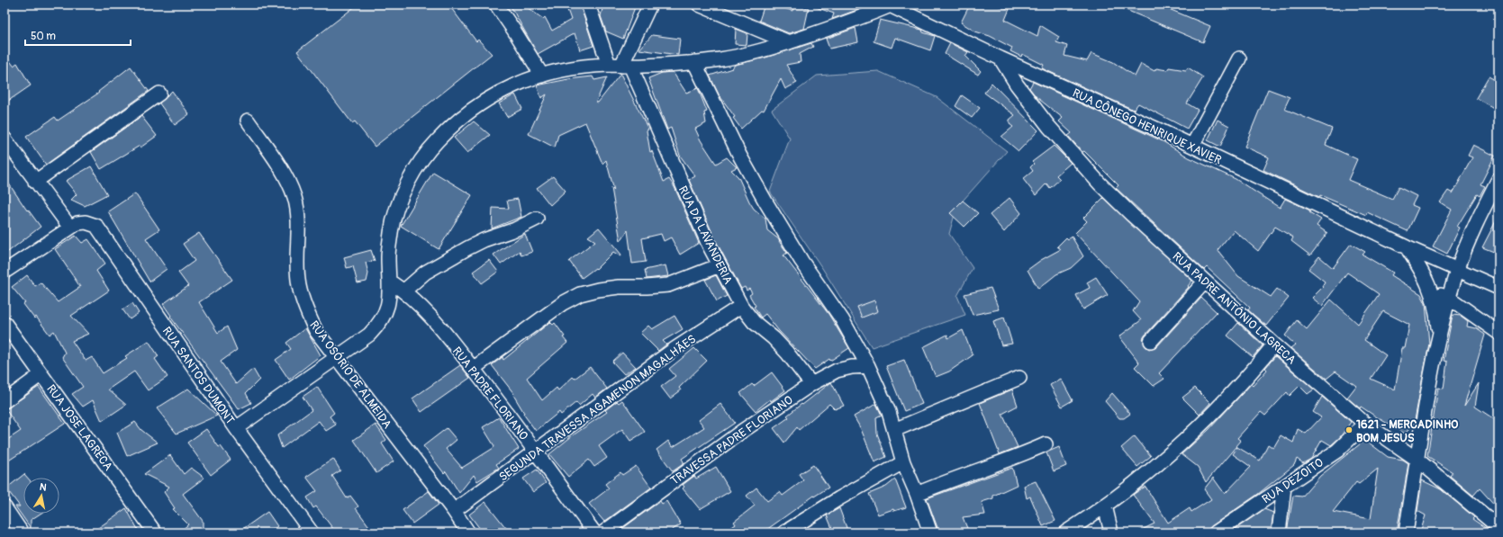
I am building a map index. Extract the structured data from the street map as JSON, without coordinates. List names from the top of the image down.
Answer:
{
  "streets": {
    "street": [
      "RUA CÔNEGO HENRIQUE XAVIER",
      "RUA DA LAVANDERIA",
      "RUA PADRE ANTÔNIO LAGRECA",
      "RUA OSÓRIO DE ALMEIDA",
      "RUA SANTOS DUMONT",
      "RUA PADRE FLORIANO",
      "SEGUNDA TRAVESSA AGAMENON MAGALHÃES",
      "RUA JOSE LAGRECA",
      "TRAVESSA PADRE FLORIANO",
      "RUA DEZOITO"
    ]
  },
  "crossings": [
    ["RUA CÔNEGO HENRIQUE XAVIER", "RUA PADRE ANTÔNIO LAGRECA"],
    ["RUA DA LAVANDERIA", "SEGUNDA TRAVESSA AGAMENON MAGALHÃES"],
    ["RUA DA LAVANDERIA", "TRAVESSA PADRE FLORIANO"],
    ["RUA PADRE ANTÔNIO LAGRECA", "RUA DEZOITO"],
    ["RUA OSÓRIO DE ALMEIDA", "SEGUNDA TRAVESSA AGAMENON MAGALHÃES"],
    ["RUA PADRE FLORIANO", "SEGUNDA TRAVESSA AGAMENON MAGALHÃES"]
  ],
  "places": ["1621 - MERCADINHO BOM JESUS"],
  "scale_bar": "50 m",
  "north": "top"
}
